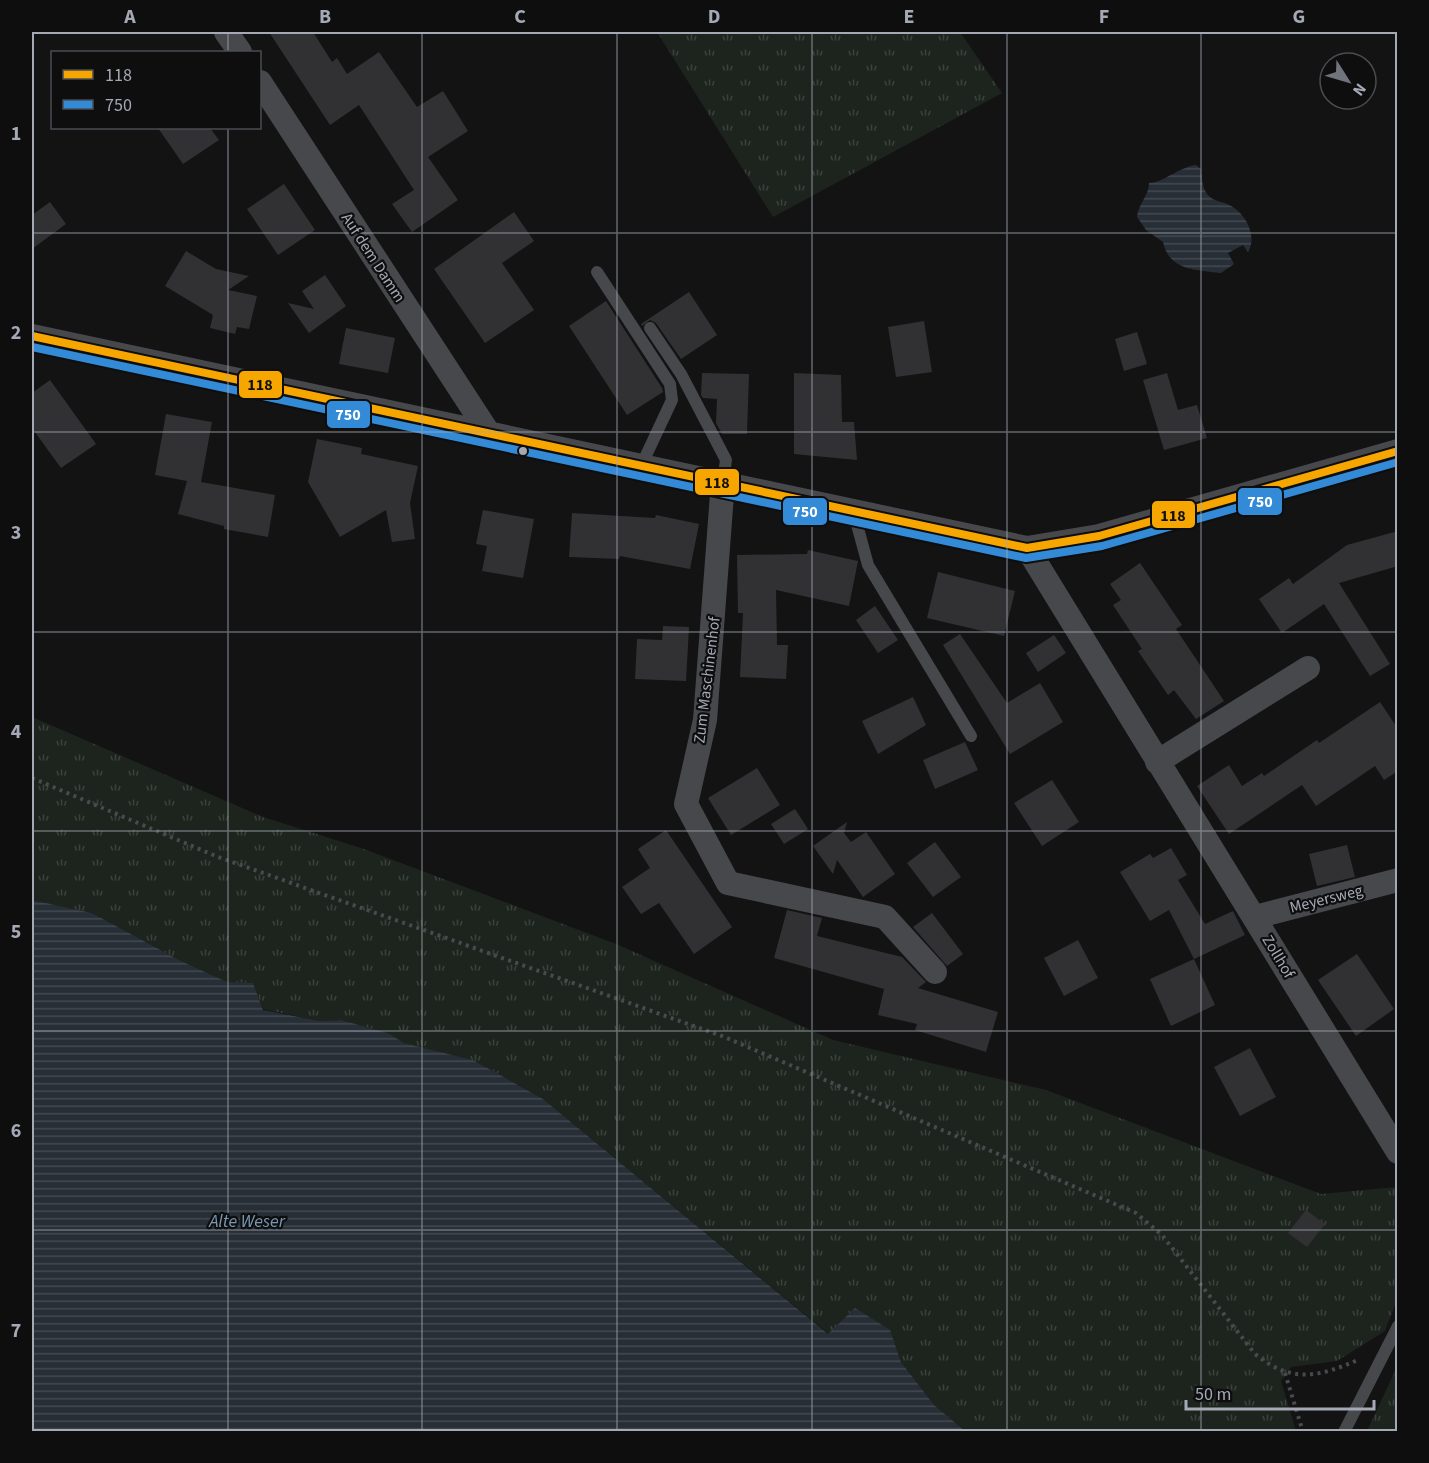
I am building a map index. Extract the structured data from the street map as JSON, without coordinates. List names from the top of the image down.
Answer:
{
  "streets": {
    "street": [
      "Auf dem Damm",
      "Zum Maschinenhof",
      "Meyersweg",
      "Zollhof"
    ]
  },
  "crossings": [
    ["Meyersweg", "Zollhof"]
  ],
  "water": ["Alte Weser"],
  "lines": ["transit line 118", "transit line 750"],
  "legend": ["118", "750"],
  "scale_bar": "50 m",
  "north": "bottom right",
  "grid": {
    "columns": [
      "A",
      "B",
      "C",
      "D",
      "E",
      "F",
      "G"
    ],
    "rows": [
      "1",
      "2",
      "3",
      "4",
      "5",
      "6",
      "7"
    ]
  }
}
